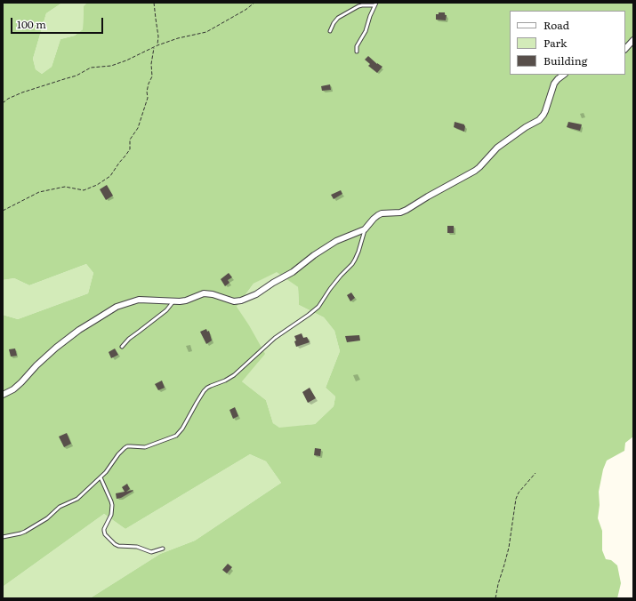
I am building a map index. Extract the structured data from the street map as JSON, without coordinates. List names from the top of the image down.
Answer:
{
  "legend": ["Road", "Park", "Building"],
  "scale_bar": "100 m"
}
